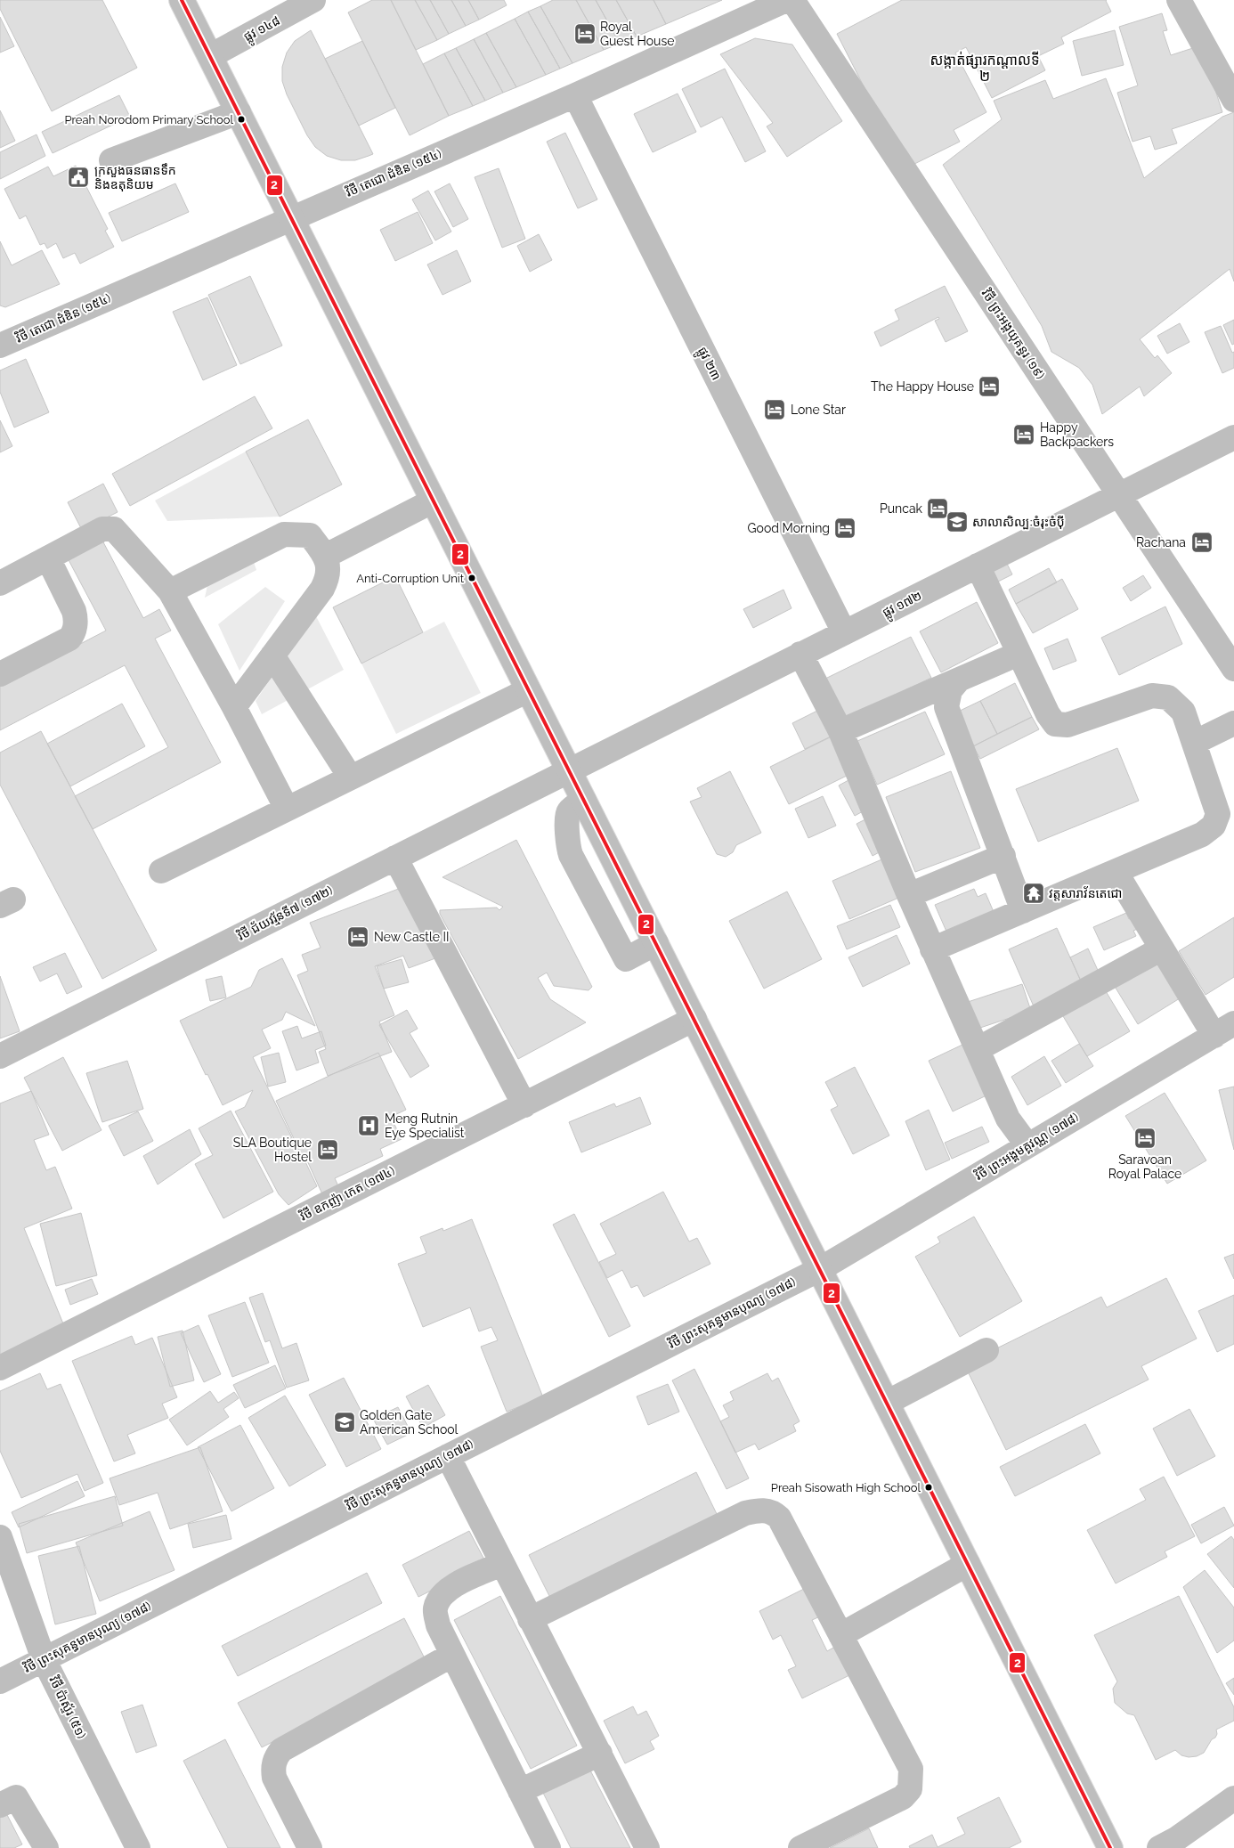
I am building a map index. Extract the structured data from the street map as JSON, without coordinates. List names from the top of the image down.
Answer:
{
  "streets": {
    "street": [
      "ផ្លូវ ១៤៨",
      "វិថី តេជោ ដំឌិន (១៥៤)",
      "វិថី ព្រះអង្គយុគន្ធរ (១៩)",
      "ផ្លូវ ២៣",
      "ផ្លូវ ១៧២",
      "វិថី ជ័យវរ្ម័នទី៧ (១៧២)",
      "វិថី ព្រះអង្គមគ្គវណ្ណ (១៧៨)",
      "វិថី ឧកញ៉ា កេត (១៧៤)",
      "វិថី ព្រះសុគន្ធមានបុណ្យ (១៧៨)",
      "វិថី ប៉ាស្ទ័រ (៥១)"
    ]
  },
  "crossings": [
    ["វិថី តេជោ ដំឌិន (១៥៤)", "ផ្លូវ ២៣"],
    ["វិថី ព្រះអង្គយុគន្ធរ (១៩)", "ផ្លូវ ១៧២"],
    ["ផ្លូវ ២៣", "ផ្លូវ ១៧២"],
    ["ផ្លូវ ១៧២", "វិថី ជ័យវរ្ម័នទី៧ (១៧២)"],
    ["វិថី ព្រះអង្គមគ្គវណ្ណ (១៧៨)", "វិថី ព្រះសុគន្ធមានបុណ្យ (១៧៨)"],
    ["វិថី ព្រះសុគន្ធមានបុណ្យ (១៧៨)", "វិថី ប៉ាស្ទ័រ (៥១)"]
  ],
  "districts": ["សង្កាត់ផ្សារកណ្ដាលទី ២"],
  "places": {
    "hotel": [
      "Royal Guest House",
      "The Happy House",
      "Lone Star",
      "Happy Backpackers",
      "Puncak",
      "Good Morning",
      "Rachana",
      "New Castle II",
      "Saravoan Royal Palace",
      "SLA Boutique Hostel"
    ],
    "other": ["Preah Norodom Primary School", "Anti-Corruption Unit", "Preah Sisowath High School"],
    "public building": ["ក្រសួងធនធានទឹក និងឧតុនិយម"],
    "school or university": ["សាលាសិល្បៈចំរុះចំប៉ី", "Golden Gate American School"],
    "temple": ["វត្តសារាវ័នតេជោ"],
    "hospital": ["Meng Rutnin Eye Specialist"]
  },
  "lines": ["transit line 2"]
}
